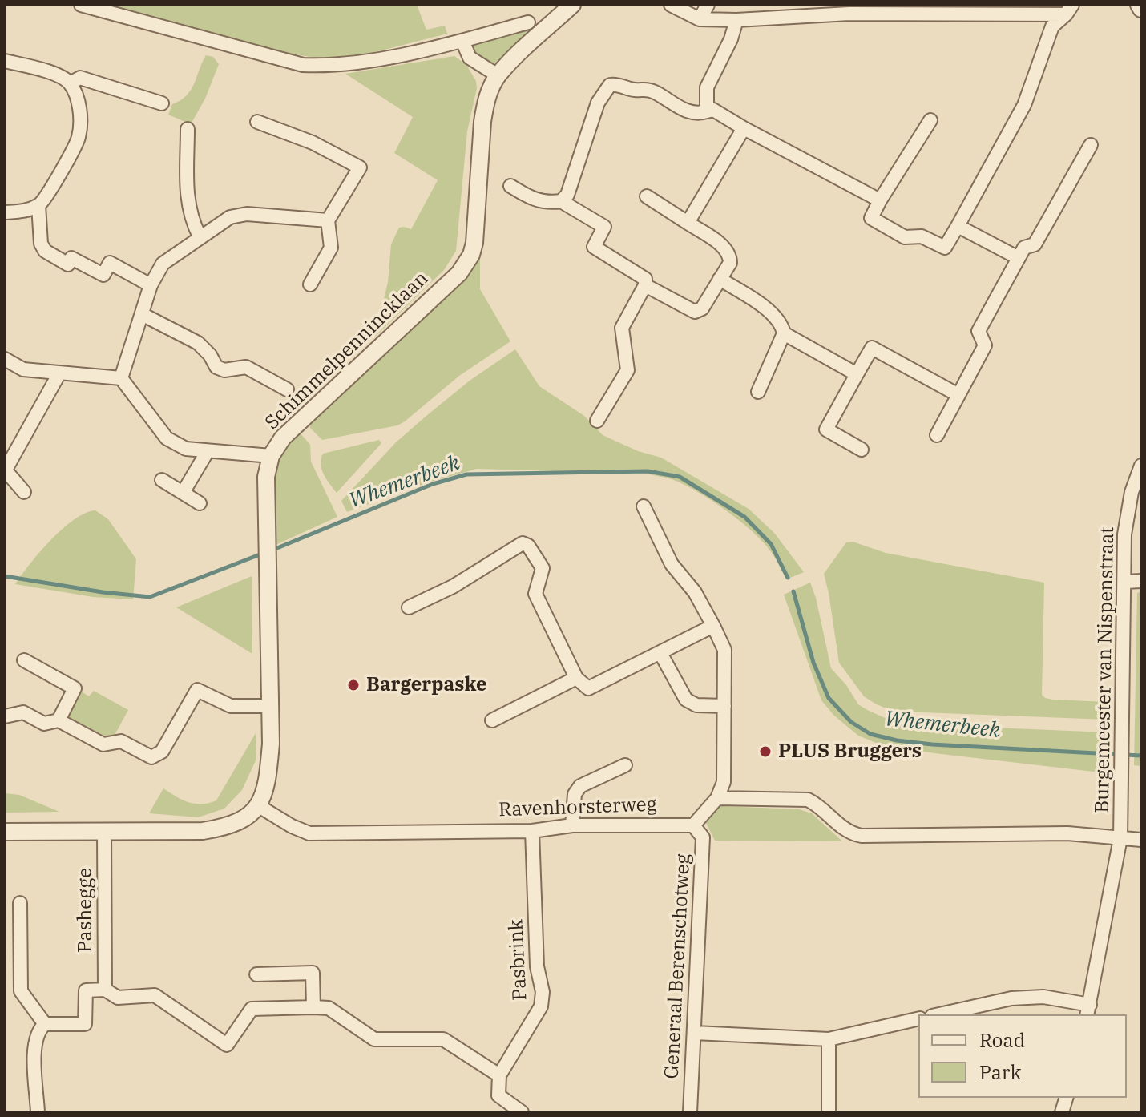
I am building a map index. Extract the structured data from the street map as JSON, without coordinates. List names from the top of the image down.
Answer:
{
  "streets": {
    "street": [
      "Schimmelpennincklaan",
      "Burgemeester van Nispenstraat",
      "Ravenhorsterweg",
      "Pashegge",
      "Pasbrink",
      "Generaal Berenschotweg"
    ]
  },
  "crossings": [
    ["Schimmelpennincklaan", "Ravenhorsterweg"],
    ["Ravenhorsterweg", "Pasbrink"],
    ["Ravenhorsterweg", "Generaal Berenschotweg"]
  ],
  "water": ["Whemerbeek"],
  "places": ["Bargerpaske", "PLUS Bruggers"],
  "legend": ["Road", "Park"]
}
